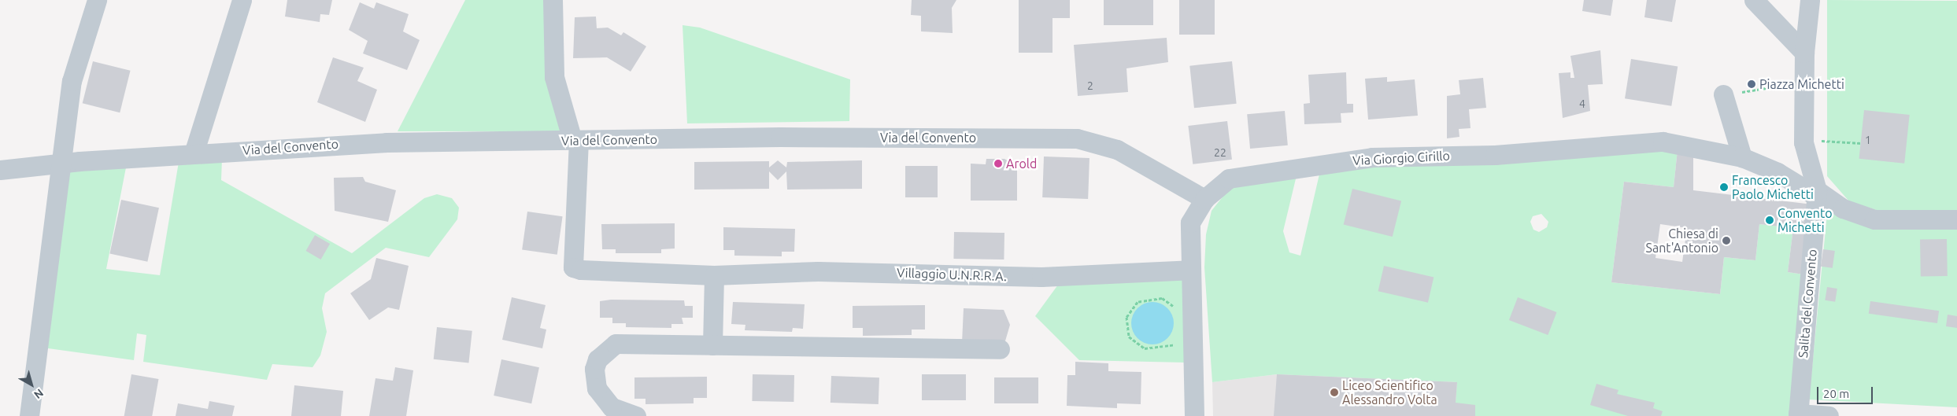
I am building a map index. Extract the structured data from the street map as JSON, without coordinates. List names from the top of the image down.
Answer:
{
  "streets": {
    "street": [
      "Via del Convento",
      "Via Giorgio Cirillo",
      "Villaggio U.N.R.R.A.",
      "Salita del Convento"
    ]
  },
  "crossings": [
    ["Via del Convento", "Via Giorgio Cirillo"],
    ["Via del Convento", "Villaggio U.N.R.R.A."],
    ["Via Giorgio Cirillo", "Villaggio U.N.R.R.A."],
    ["Via Giorgio Cirillo", "Salita del Convento"]
  ],
  "places": [
    "Piazza Michetti",
    "Arold",
    "Francesco Paolo Michetti",
    "Convento Michetti",
    "Chiesa di Sant'Antonio",
    "Liceo Scientifico Alessandro Volta"
  ],
  "house_numbers": [
    "2",
    "4",
    "1",
    "22"
  ],
  "scale_bar": "20 m",
  "north": "bottom right"
}
